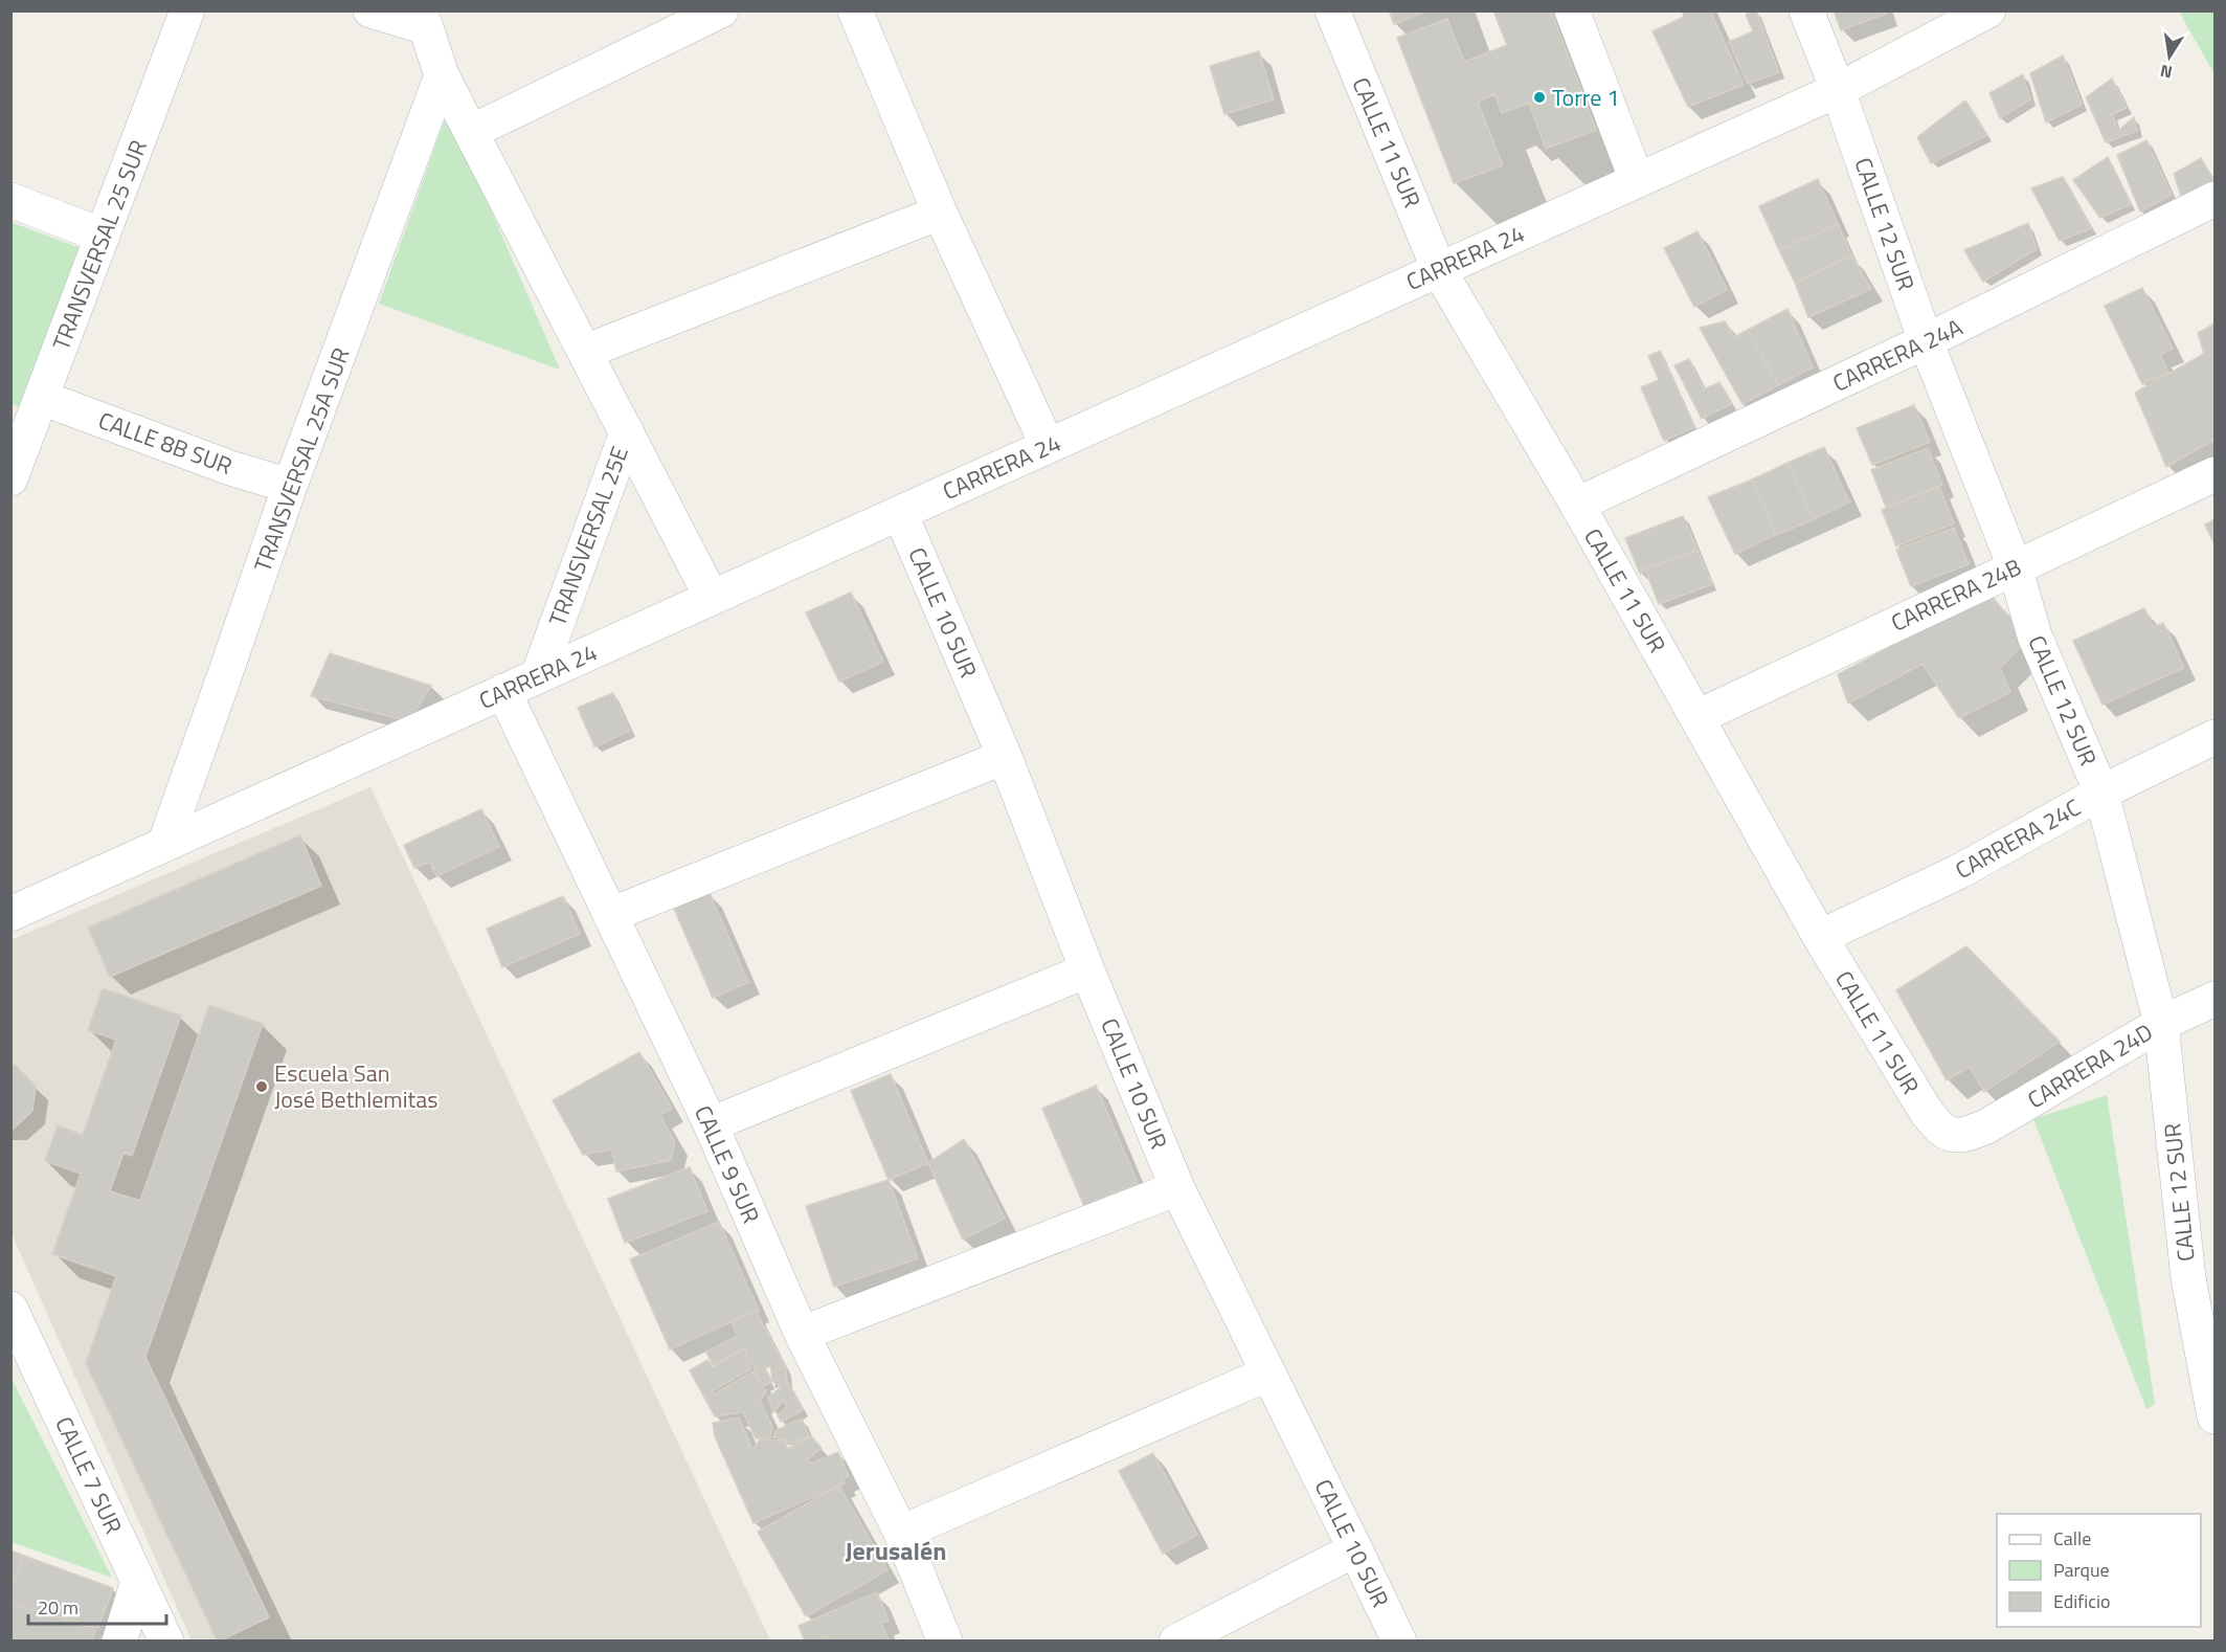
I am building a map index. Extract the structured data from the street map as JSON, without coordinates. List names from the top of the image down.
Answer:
{
  "streets": {
    "street": [
      "CALLE 11 SUR",
      "CALLE 12 SUR",
      "TRANSVERSAL 25 SUR",
      "CARRERA 24",
      "CARRERA 24A",
      "CALLE 8B SUR",
      "TRANSVERSAL 25A SUR",
      "TRANSVERSAL 25E",
      "CARRERA 24B",
      "CALLE 10 SUR",
      "CARRERA 24C",
      "CARRERA 24D",
      "CALLE 9 SUR",
      "CALLE 7 SUR"
    ]
  },
  "crossings": [
    ["CALLE 11 SUR", "CARRERA 24"],
    ["CALLE 11 SUR", "CARRERA 24A"],
    ["CALLE 11 SUR", "CARRERA 24B"],
    ["CALLE 11 SUR", "CARRERA 24C"],
    ["CALLE 11 SUR", "CARRERA 24D"],
    ["CALLE 12 SUR", "CARRERA 24"],
    ["CALLE 12 SUR", "CARRERA 24A"],
    ["CALLE 12 SUR", "CARRERA 24B"],
    ["CALLE 12 SUR", "CARRERA 24C"],
    ["CALLE 12 SUR", "CARRERA 24D"],
    ["TRANSVERSAL 25 SUR", "CALLE 8B SUR"],
    ["CARRERA 24", "TRANSVERSAL 25A SUR"],
    ["CARRERA 24", "TRANSVERSAL 25E"],
    ["CARRERA 24", "CALLE 10 SUR"],
    ["CARRERA 24", "CALLE 9 SUR"],
    ["CALLE 8B SUR", "TRANSVERSAL 25A SUR"]
  ],
  "districts": ["Jerusalén"],
  "places": ["Torre 1", "Escuela San José Bethlemitas"],
  "legend": ["Calle", "Parque", "Edificio"],
  "scale_bar": "20 m",
  "north": "bottom"
}
